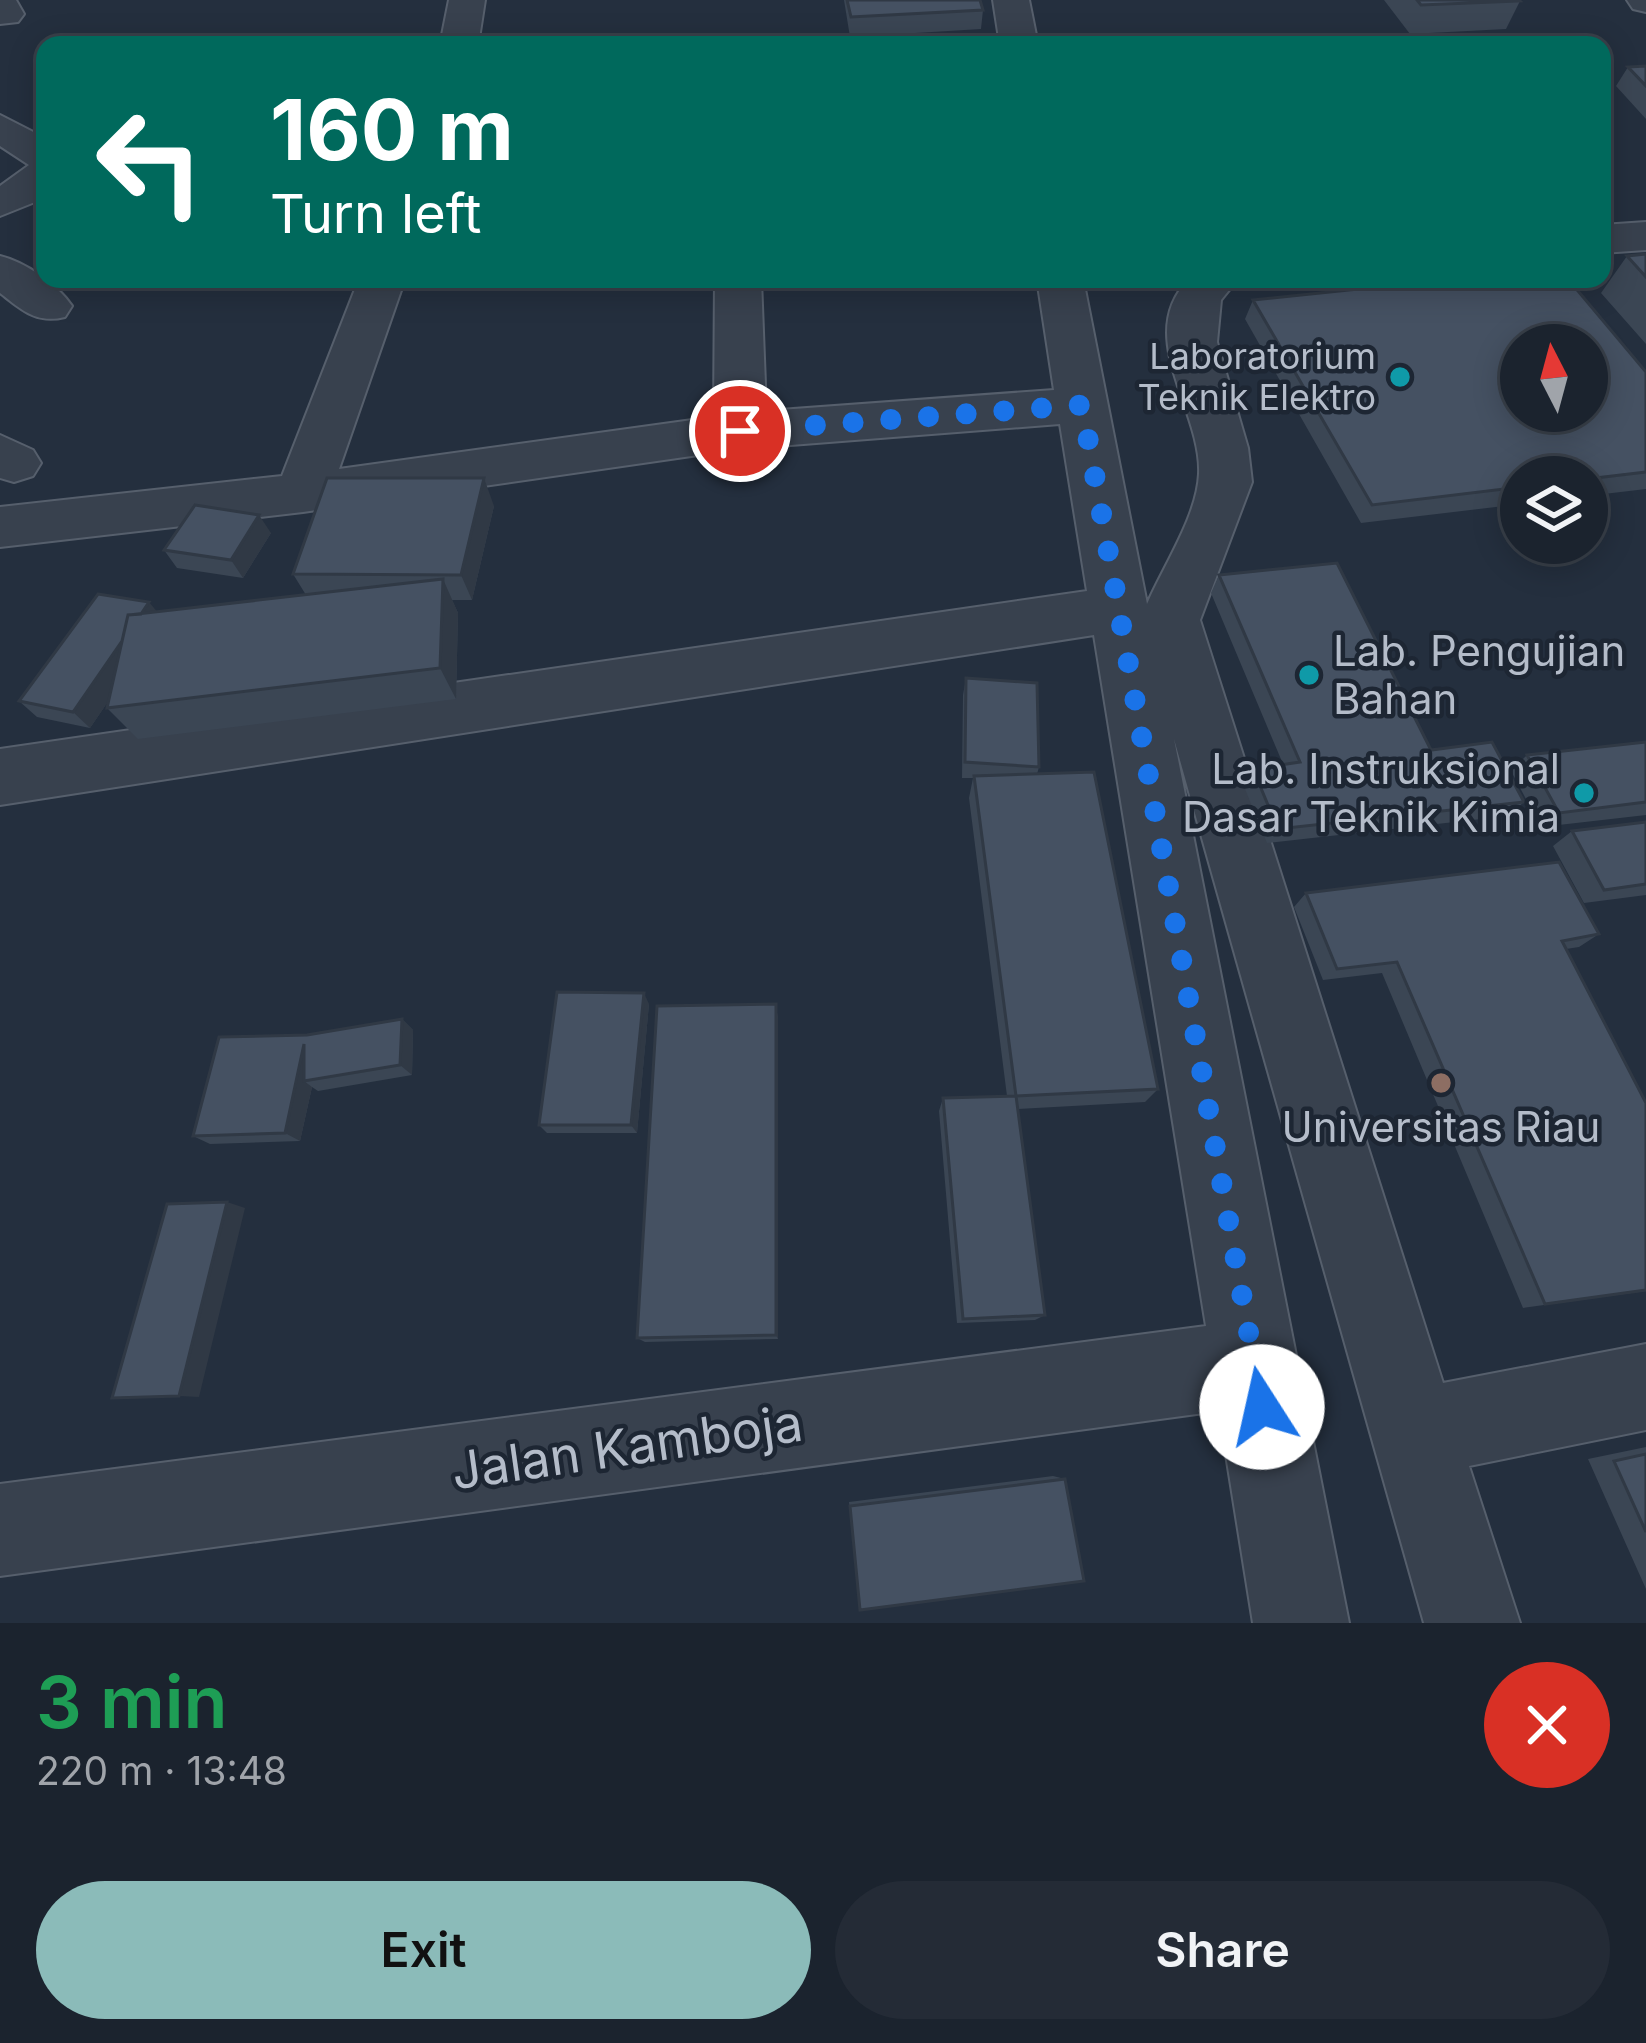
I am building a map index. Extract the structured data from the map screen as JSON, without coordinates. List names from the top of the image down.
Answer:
{
  "streets": {
    "street": ["Jalan Kamboja"]
  },
  "places": [
    "Laboratorium Teknik Elektro",
    "Lab. Pengujian Bahan",
    "Lab. Instruksional Dasar Teknik Kimia",
    "Universitas Riau"
  ],
  "north": "top",
  "page": {
    "turn": ["160 m", "Turn left"],
    "heading": ["3 min", "220 m · 13:48"],
    "buttons": ["Exit", "Share"]
  }
}
